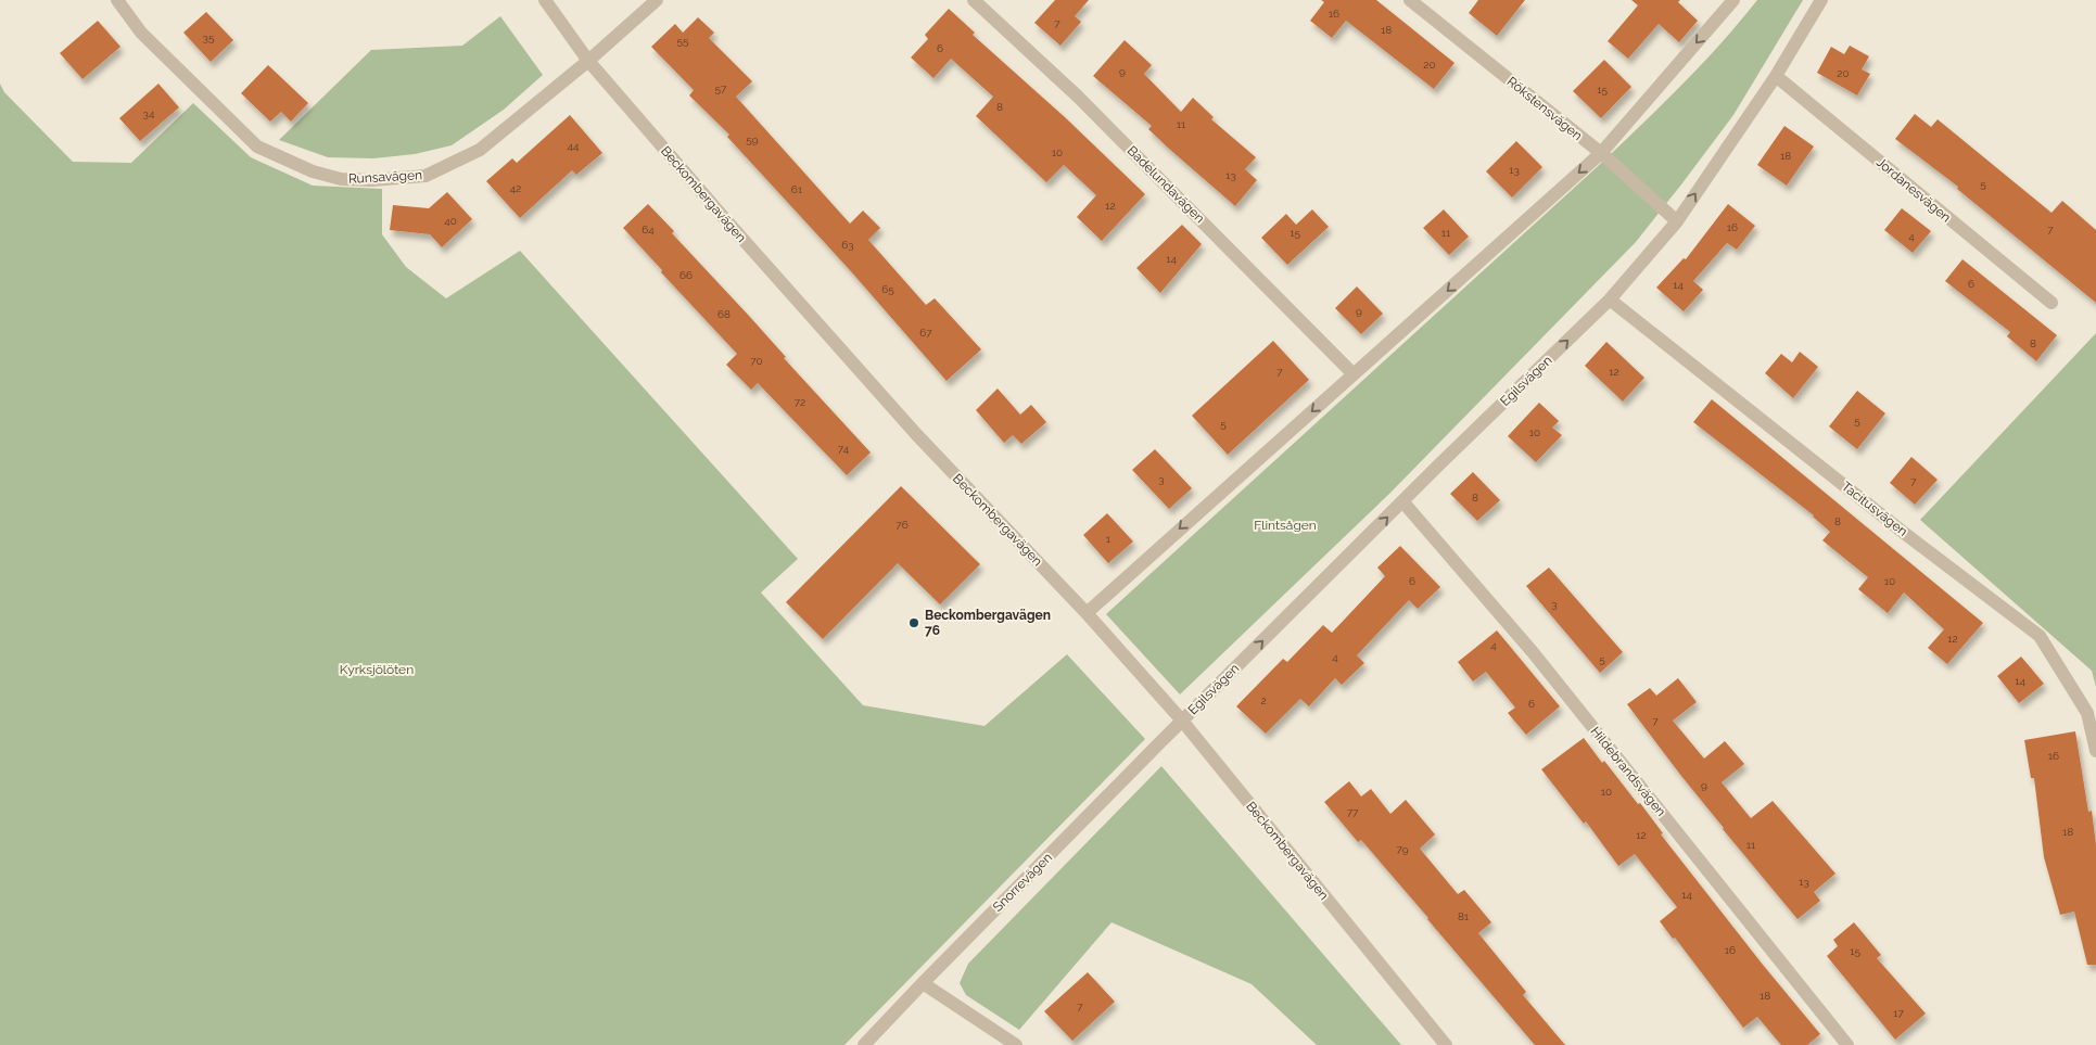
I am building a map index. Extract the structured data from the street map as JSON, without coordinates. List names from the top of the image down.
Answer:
{
  "streets": {
    "street": [
      "Rökstensvägen",
      "Runsavägen",
      "Badelundavägen",
      "Jordanesvägen",
      "Beckombergavägen",
      "Egilsvägen",
      "Tacitusvägen",
      "Hildebrandsvägen",
      "Snorrevägen"
    ]
  },
  "crossings": [
    ["Rökstensvägen", "Egilsvägen"],
    ["Runsavägen", "Beckombergavägen"],
    ["Jordanesvägen", "Egilsvägen"],
    ["Beckombergavägen", "Egilsvägen"],
    ["Beckombergavägen", "Snorrevägen"],
    ["Egilsvägen", "Tacitusvägen"],
    ["Egilsvägen", "Hildebrandsvägen"],
    ["Egilsvägen", "Snorrevägen"]
  ],
  "parks": ["Flintsågen", "Kyrksjölöten"],
  "places": ["Beckombergavägen 76"],
  "house_numbers": [
    "16",
    "7",
    "18",
    "35",
    "55",
    "6",
    "20",
    "9",
    "20",
    "57",
    "15",
    "8",
    "34",
    "11",
    "59",
    "44",
    "10",
    "18",
    "13",
    "13",
    "5",
    "42",
    "61",
    "12",
    "40",
    "16",
    "64",
    "7",
    "15",
    "11",
    "4",
    "63",
    "14",
    "66",
    "6",
    "14",
    "65",
    "9",
    "68",
    "67",
    "8",
    "70",
    "7",
    "12",
    "72",
    "5",
    "5",
    "10",
    "74",
    "3",
    "7",
    "8",
    "8",
    "76",
    "1",
    "6",
    "10",
    "3",
    "12",
    "4",
    "4",
    "5",
    "14",
    "2",
    "6",
    "7",
    "16",
    "9",
    "10",
    "77",
    "18",
    "12",
    "11",
    "79",
    "13",
    "14",
    "81",
    "16",
    "15",
    "18",
    "7",
    "17"
  ]
}
